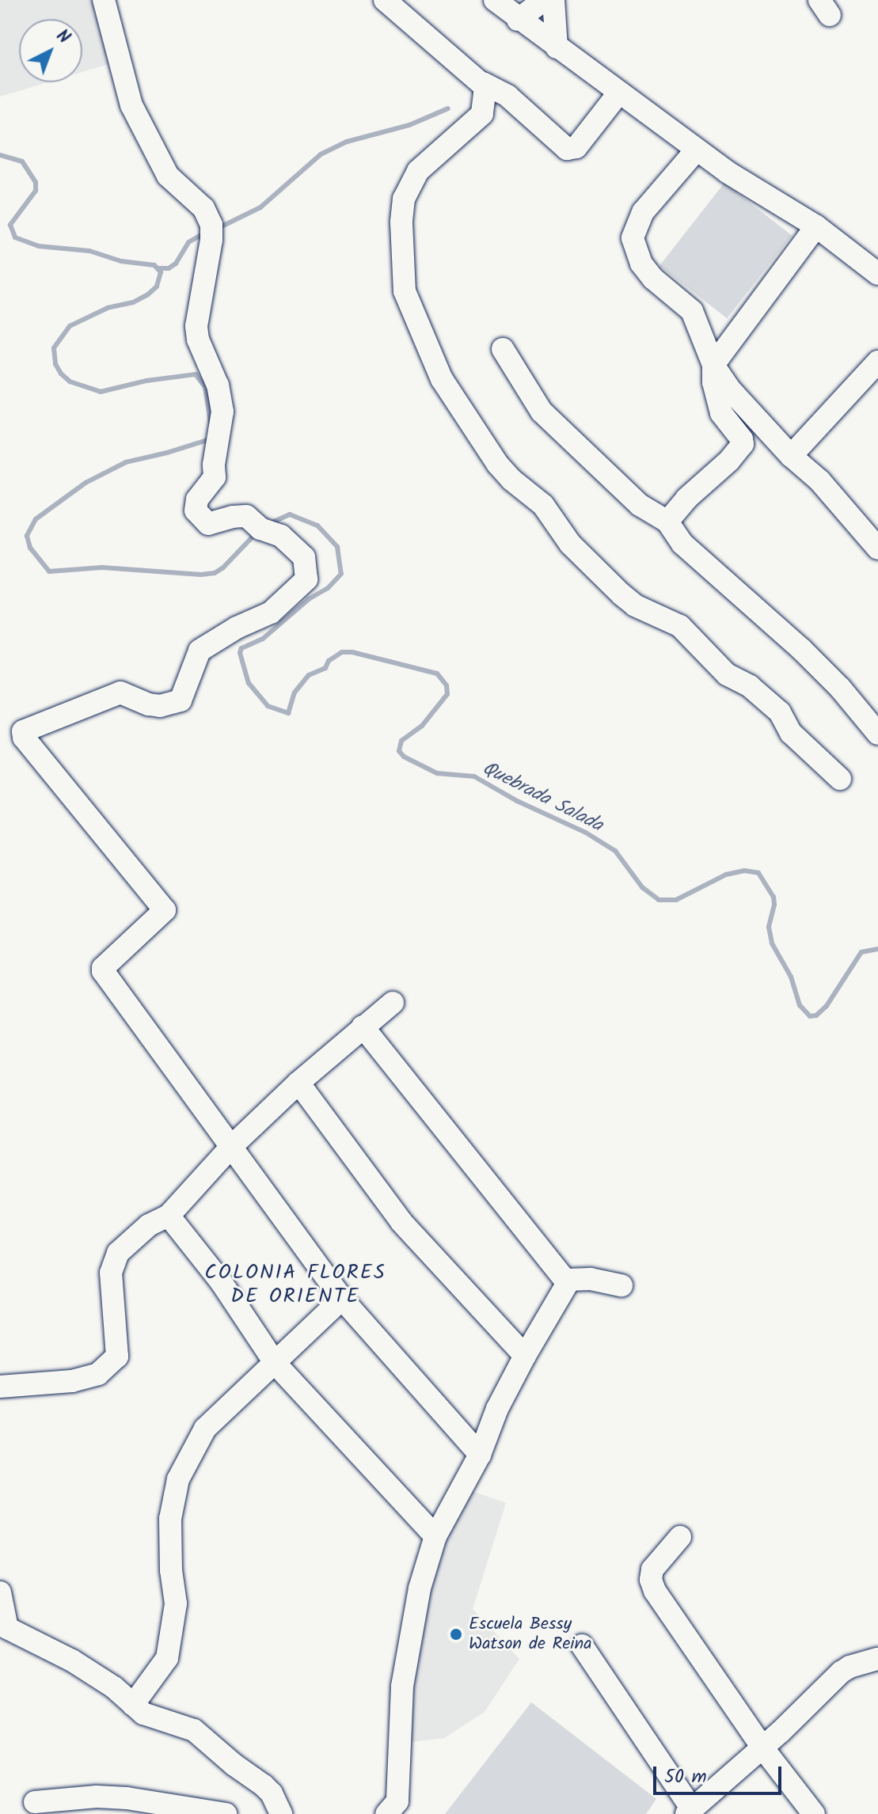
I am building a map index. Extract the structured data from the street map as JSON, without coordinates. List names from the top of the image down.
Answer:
{
  "districts": ["COLONIA FLORES DE ORIENTE"],
  "water": ["Quebrada Salada"],
  "places": ["Escuela Bessy Watson de Reina"],
  "scale_bar": "50 m",
  "north": "top right"
}
